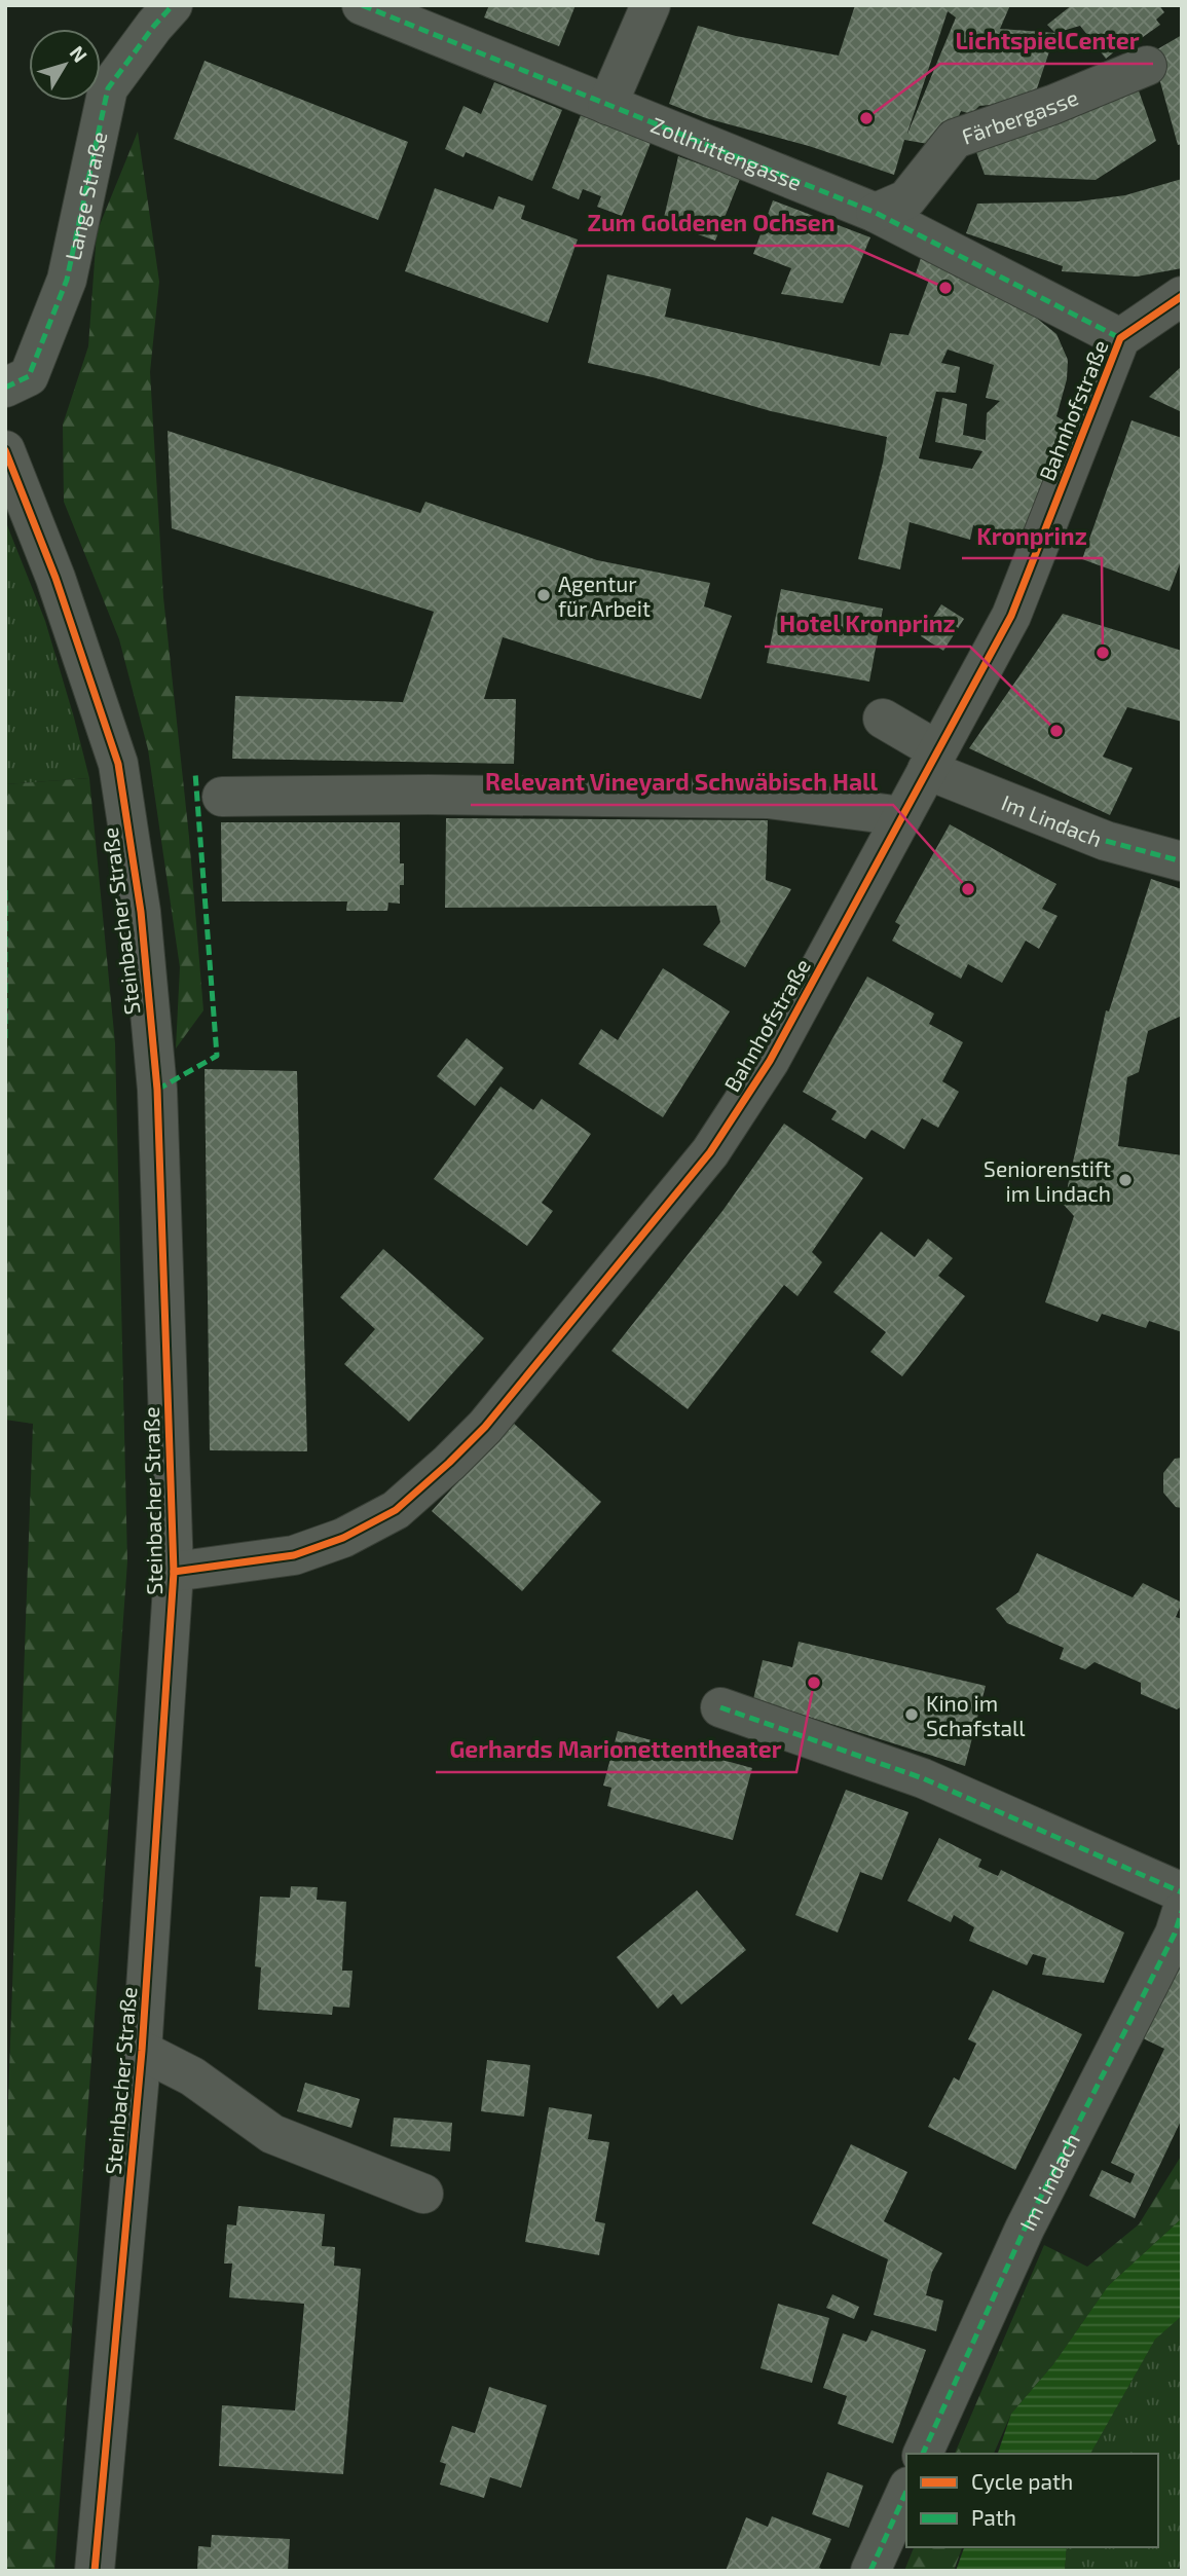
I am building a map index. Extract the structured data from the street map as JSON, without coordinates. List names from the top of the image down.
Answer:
{
  "streets": {
    "street": [
      "Färbergasse",
      "Zollhüttengasse",
      "Lange Straße",
      "Bahnhofstraße",
      "Im Lindach",
      "Steinbacher Straße"
    ]
  },
  "crossings": [
    ["Färbergasse", "Zollhüttengasse"],
    ["Zollhüttengasse", "Bahnhofstraße"],
    ["Bahnhofstraße", "Im Lindach"],
    ["Bahnhofstraße", "Steinbacher Straße"]
  ],
  "places": [
    "LichtspielCenter",
    "Zum Goldenen Ochsen",
    "Agentur für Arbeit",
    "Kronprinz",
    "Hotel Kronprinz",
    "Relevant Vineyard Schwäbisch Hall",
    "Seniorenstift im Lindach",
    "Gerhards Marionettentheater",
    "Kino im Schafstall"
  ],
  "legend": ["Cycle path", "Path"],
  "north": "top right"
}
